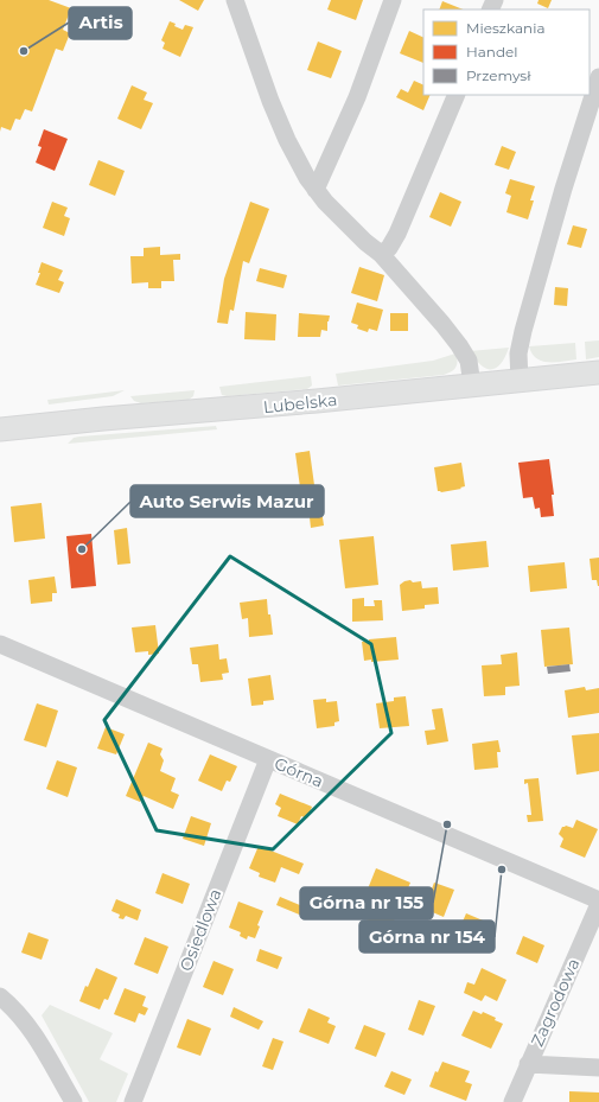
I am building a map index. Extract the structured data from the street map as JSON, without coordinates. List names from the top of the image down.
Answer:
{
  "streets": {
    "main road": ["Lubelska"],
    "street": ["Górna", "Osiedlowa", "Zagrodowa"]
  },
  "crossings": [
    ["Górna", "Osiedlowa"]
  ],
  "places": [
    "Artis",
    "Auto Serwis Mazur",
    "Górna nr 155",
    "Górna nr 154"
  ],
  "legend": ["Mieszkania", "Handel", "Przemysł"]
}
